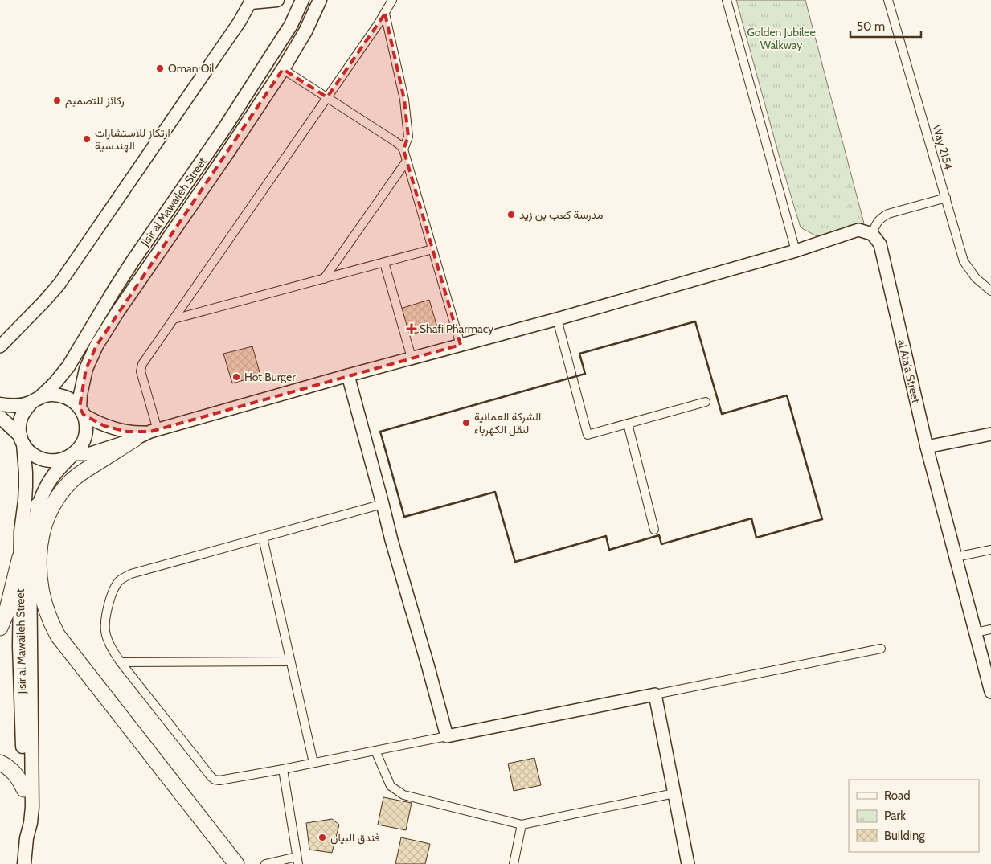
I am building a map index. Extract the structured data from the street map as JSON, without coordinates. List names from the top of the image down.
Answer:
{
  "streets": {
    "main road": ["Jisir al Mawaileh Street"],
    "street": ["Way 2154", "al Ata'a Street"]
  },
  "parks": ["Golden Jubilee Walkway"],
  "places": {
    "other": [
      "Oman Oil",
      "ركائز للتصميم",
      "ارتكاز للاستشارات الهندسية",
      "مدرسة كعب بن زيد",
      "Hot Burger",
      "الشرکة العمانیة لنقل الکهرباء",
      "فندق البيان"
    ],
    "health": ["Shafi Pharmacy"]
  },
  "legend": ["Road", "Park", "Building"],
  "scale_bar": "50 m"
}
